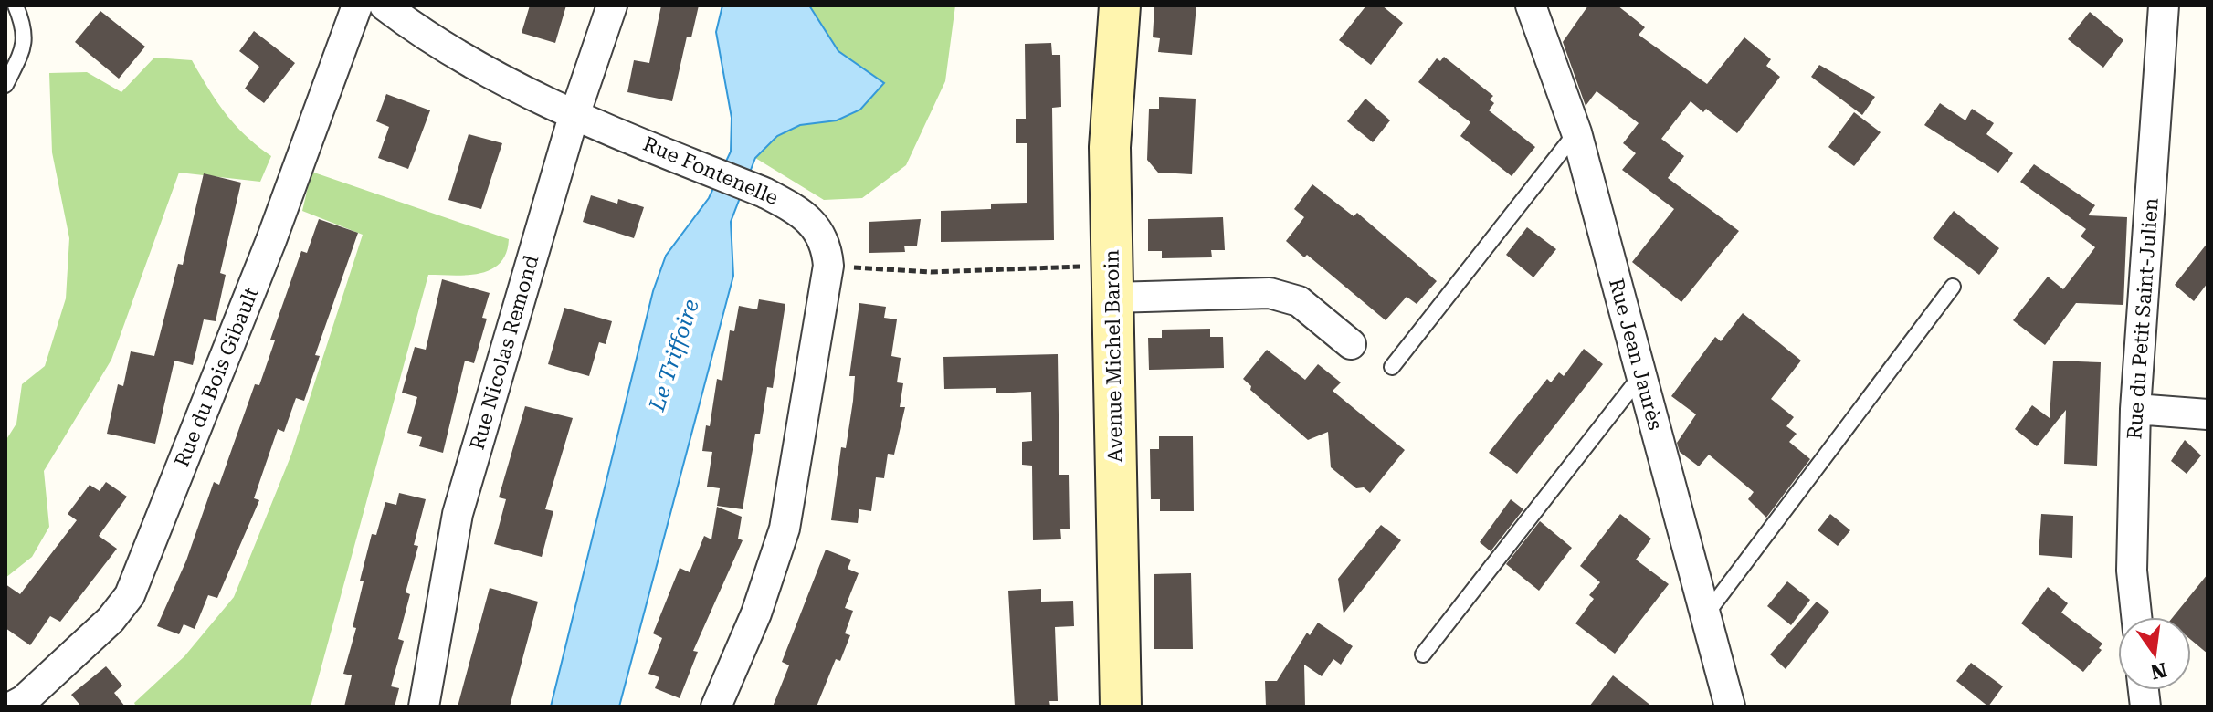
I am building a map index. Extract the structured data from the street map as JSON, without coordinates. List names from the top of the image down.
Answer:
{
  "streets": {
    "street": [
      "Rue Fontenelle",
      "Rue du Petit Saint-Julien",
      "Rue Nicolas Remond",
      "Rue Jean Jaurès",
      "Avenue Michel Baroin",
      "Rue du Bois Gibault"
    ]
  },
  "crossings": [
    ["Rue Fontenelle", "Rue Nicolas Remond"]
  ],
  "water": ["Le Triffoire"],
  "north": "bottom"
}
